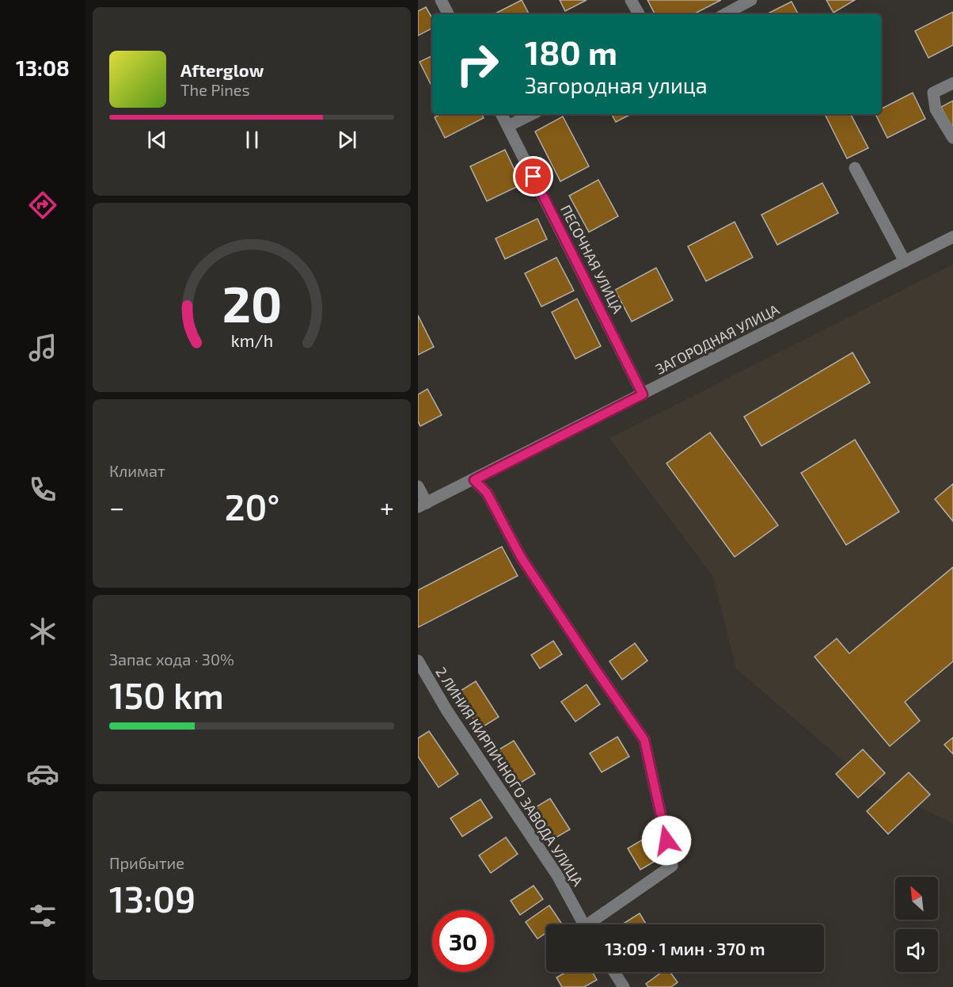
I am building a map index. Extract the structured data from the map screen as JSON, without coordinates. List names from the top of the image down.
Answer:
{
  "streets": {
    "street": ["ПЕСОЧНАЯ УЛИЦА", "ЗАГОРОДНАЯ УЛИЦА", "2 ЛИНИЯ КИРПИЧНОГО ЗАВОДА УЛИЦА"]
  },
  "crossings": [
    ["ПЕСОЧНАЯ УЛИЦА", "ЗАГОРОДНАЯ УЛИЦА"]
  ],
  "north": "top left",
  "page": {
    "tabs": "13:08",
    "turn": ["180 m", "Загородная улица"],
    "song": ["Afterglow", "The Pines"],
    "tile": [
      "Климат",
      ["Запас хода · 30%", "150 km"],
      ["Прибытие", "13:09"]
    ],
    "heat": ["−", "20°", "+"],
    "limit": "30",
    "trip": "13:09 · 1 мин · 370 m",
    "gauge": ["20", "km/h"]
  }
}
